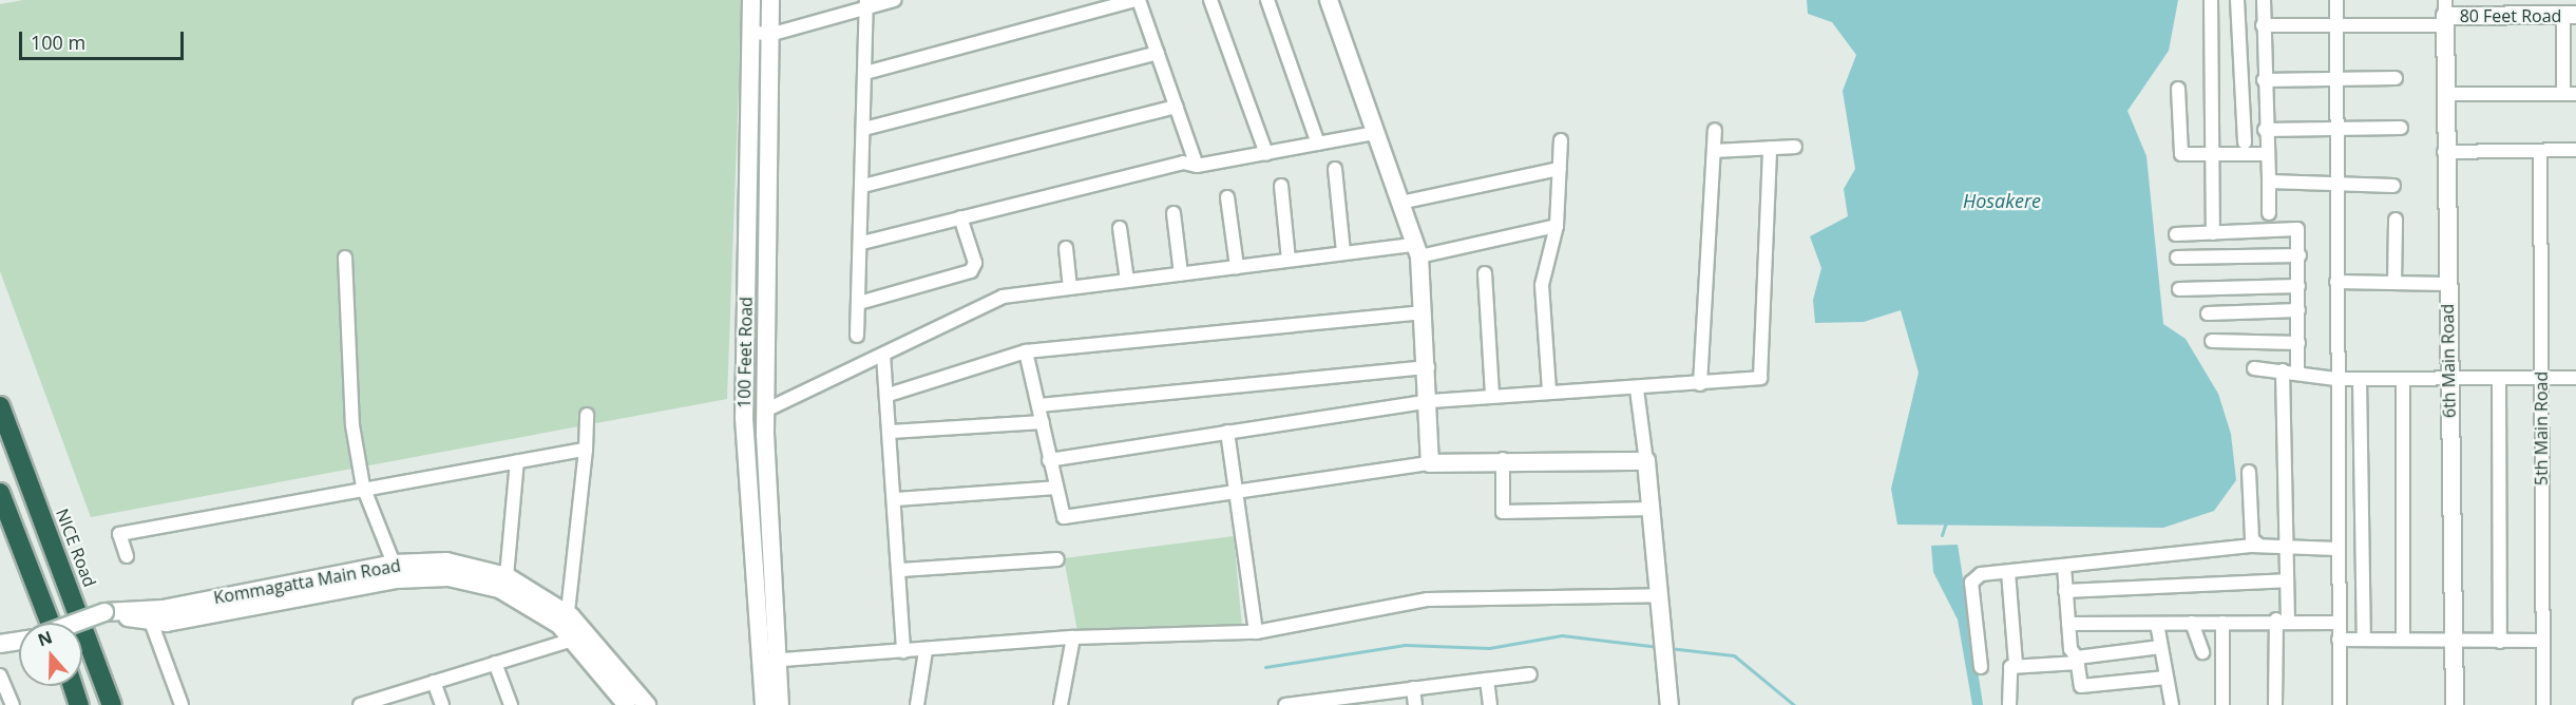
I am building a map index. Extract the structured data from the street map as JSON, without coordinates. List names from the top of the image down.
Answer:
{
  "streets": {
    "highway": ["NICE Road"],
    "main road": [
      "80 Feet Road",
      "100 Feet Road",
      "6th Main Road",
      "Kommagatta Main Road"
    ],
    "street": ["5th Main Road"]
  },
  "crossings": [
    ["80 Feet Road", "6th Main Road"]
  ],
  "water": ["Hosakere"],
  "scale_bar": "100 m",
  "north": "top"
}
